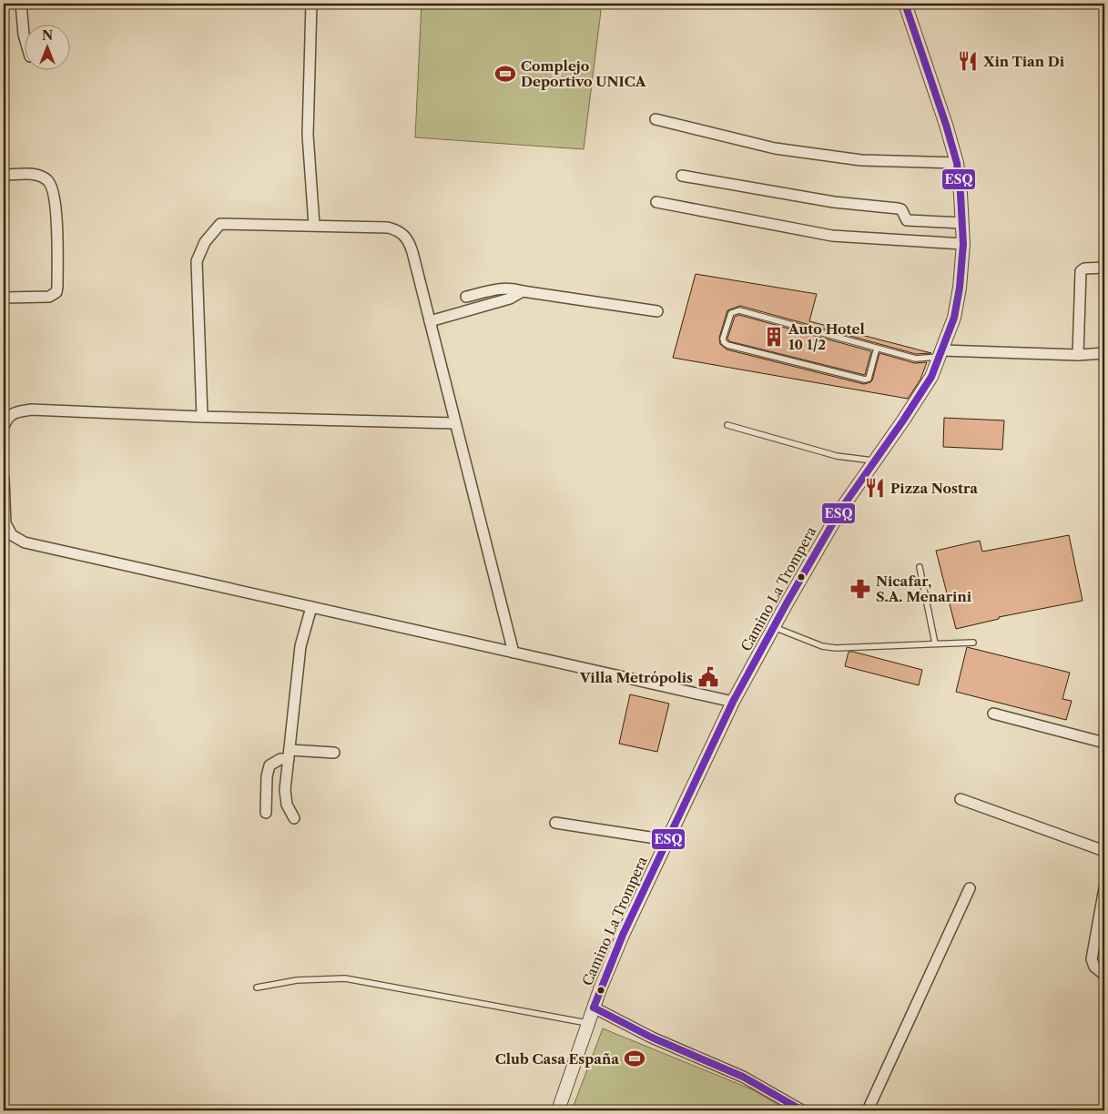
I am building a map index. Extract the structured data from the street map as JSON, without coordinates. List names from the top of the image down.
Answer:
{
  "streets": {
    "street": ["Camino La Trompera"]
  },
  "places": {
    "restaurant": ["Xin Tian Di", "Pizza Nostra"],
    "sports": ["Complejo Deportivo UNICA", "Club Casa España"],
    "building": ["Auto Hotel 10 1/2"],
    "pharmacy": ["Nicafar, S.A. Menarini"],
    "public building": ["Villa Metrópolis"]
  },
  "lines": ["transit line ESQ"],
  "north": "top"
}
